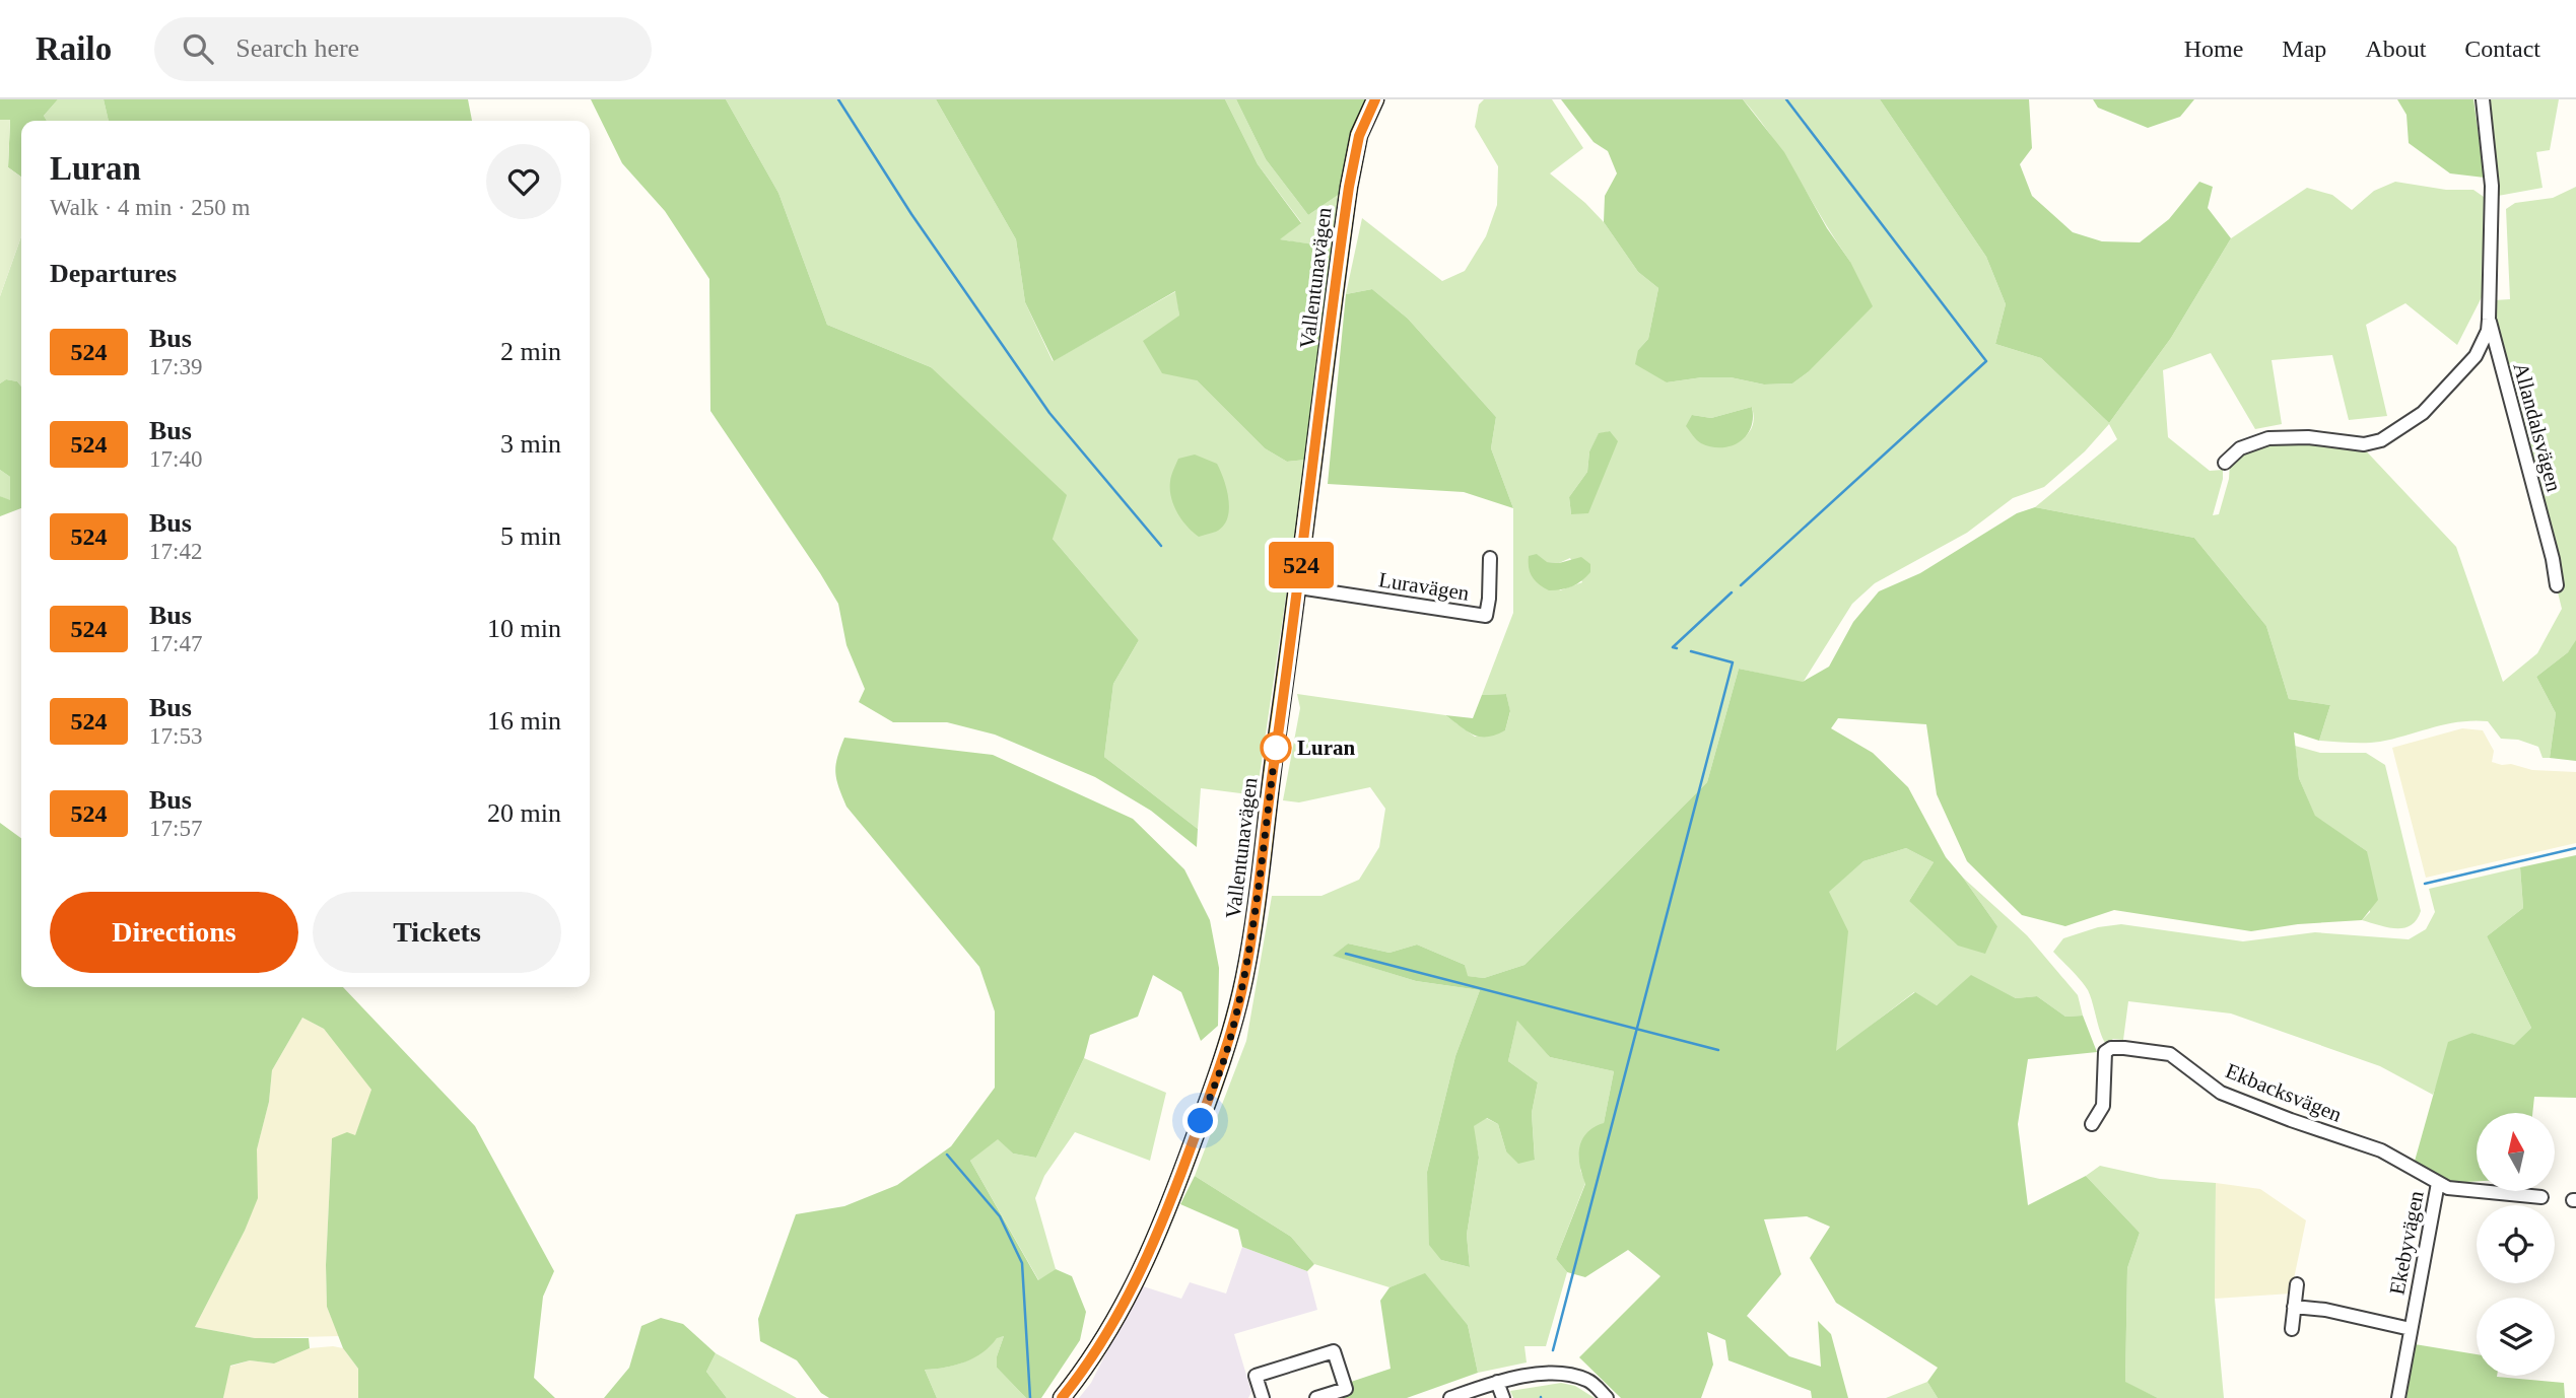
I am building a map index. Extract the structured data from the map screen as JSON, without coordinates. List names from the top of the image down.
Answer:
{
  "streets": {
    "main road": ["Vallentunavägen"],
    "street": [
      "Allandalsvägen",
      "Luravägen",
      "Ekbacksvägen",
      "Ekebyvägen"
    ]
  },
  "crossings": [
    ["Vallentunavägen", "Luravägen"],
    ["Ekbacksvägen", "Ekebyvägen"]
  ],
  "places": ["Luran"],
  "lines": ["bus line 524"],
  "north": "top",
  "page": {
    "header": "Railo",
    "search": "Search here",
    "nav": [
      "Home",
      "Map",
      "About",
      "Contact"
    ],
    "on_map": "524",
    "heading": [
      ["Luran", "Walk · 4 min · 250 m"],
      "Departures"
    ],
    "list": [
      {
        "mark": "524",
        "name": "Bus",
        "note": "17:39",
        "value": "2 min"
      },
      {
        "mark": "524",
        "name": "Bus",
        "note": "17:40",
        "value": "3 min"
      },
      {
        "mark": "524",
        "name": "Bus",
        "note": "17:42",
        "value": "5 min"
      },
      {
        "mark": "524",
        "name": "Bus",
        "note": "17:47",
        "value": "10 min"
      },
      {
        "mark": "524",
        "name": "Bus",
        "note": "17:53",
        "value": "16 min"
      },
      {
        "mark": "524",
        "name": "Bus",
        "note": "17:57",
        "value": "20 min"
      }
    ],
    "buttons": ["Directions", "Tickets"]
  }
}
